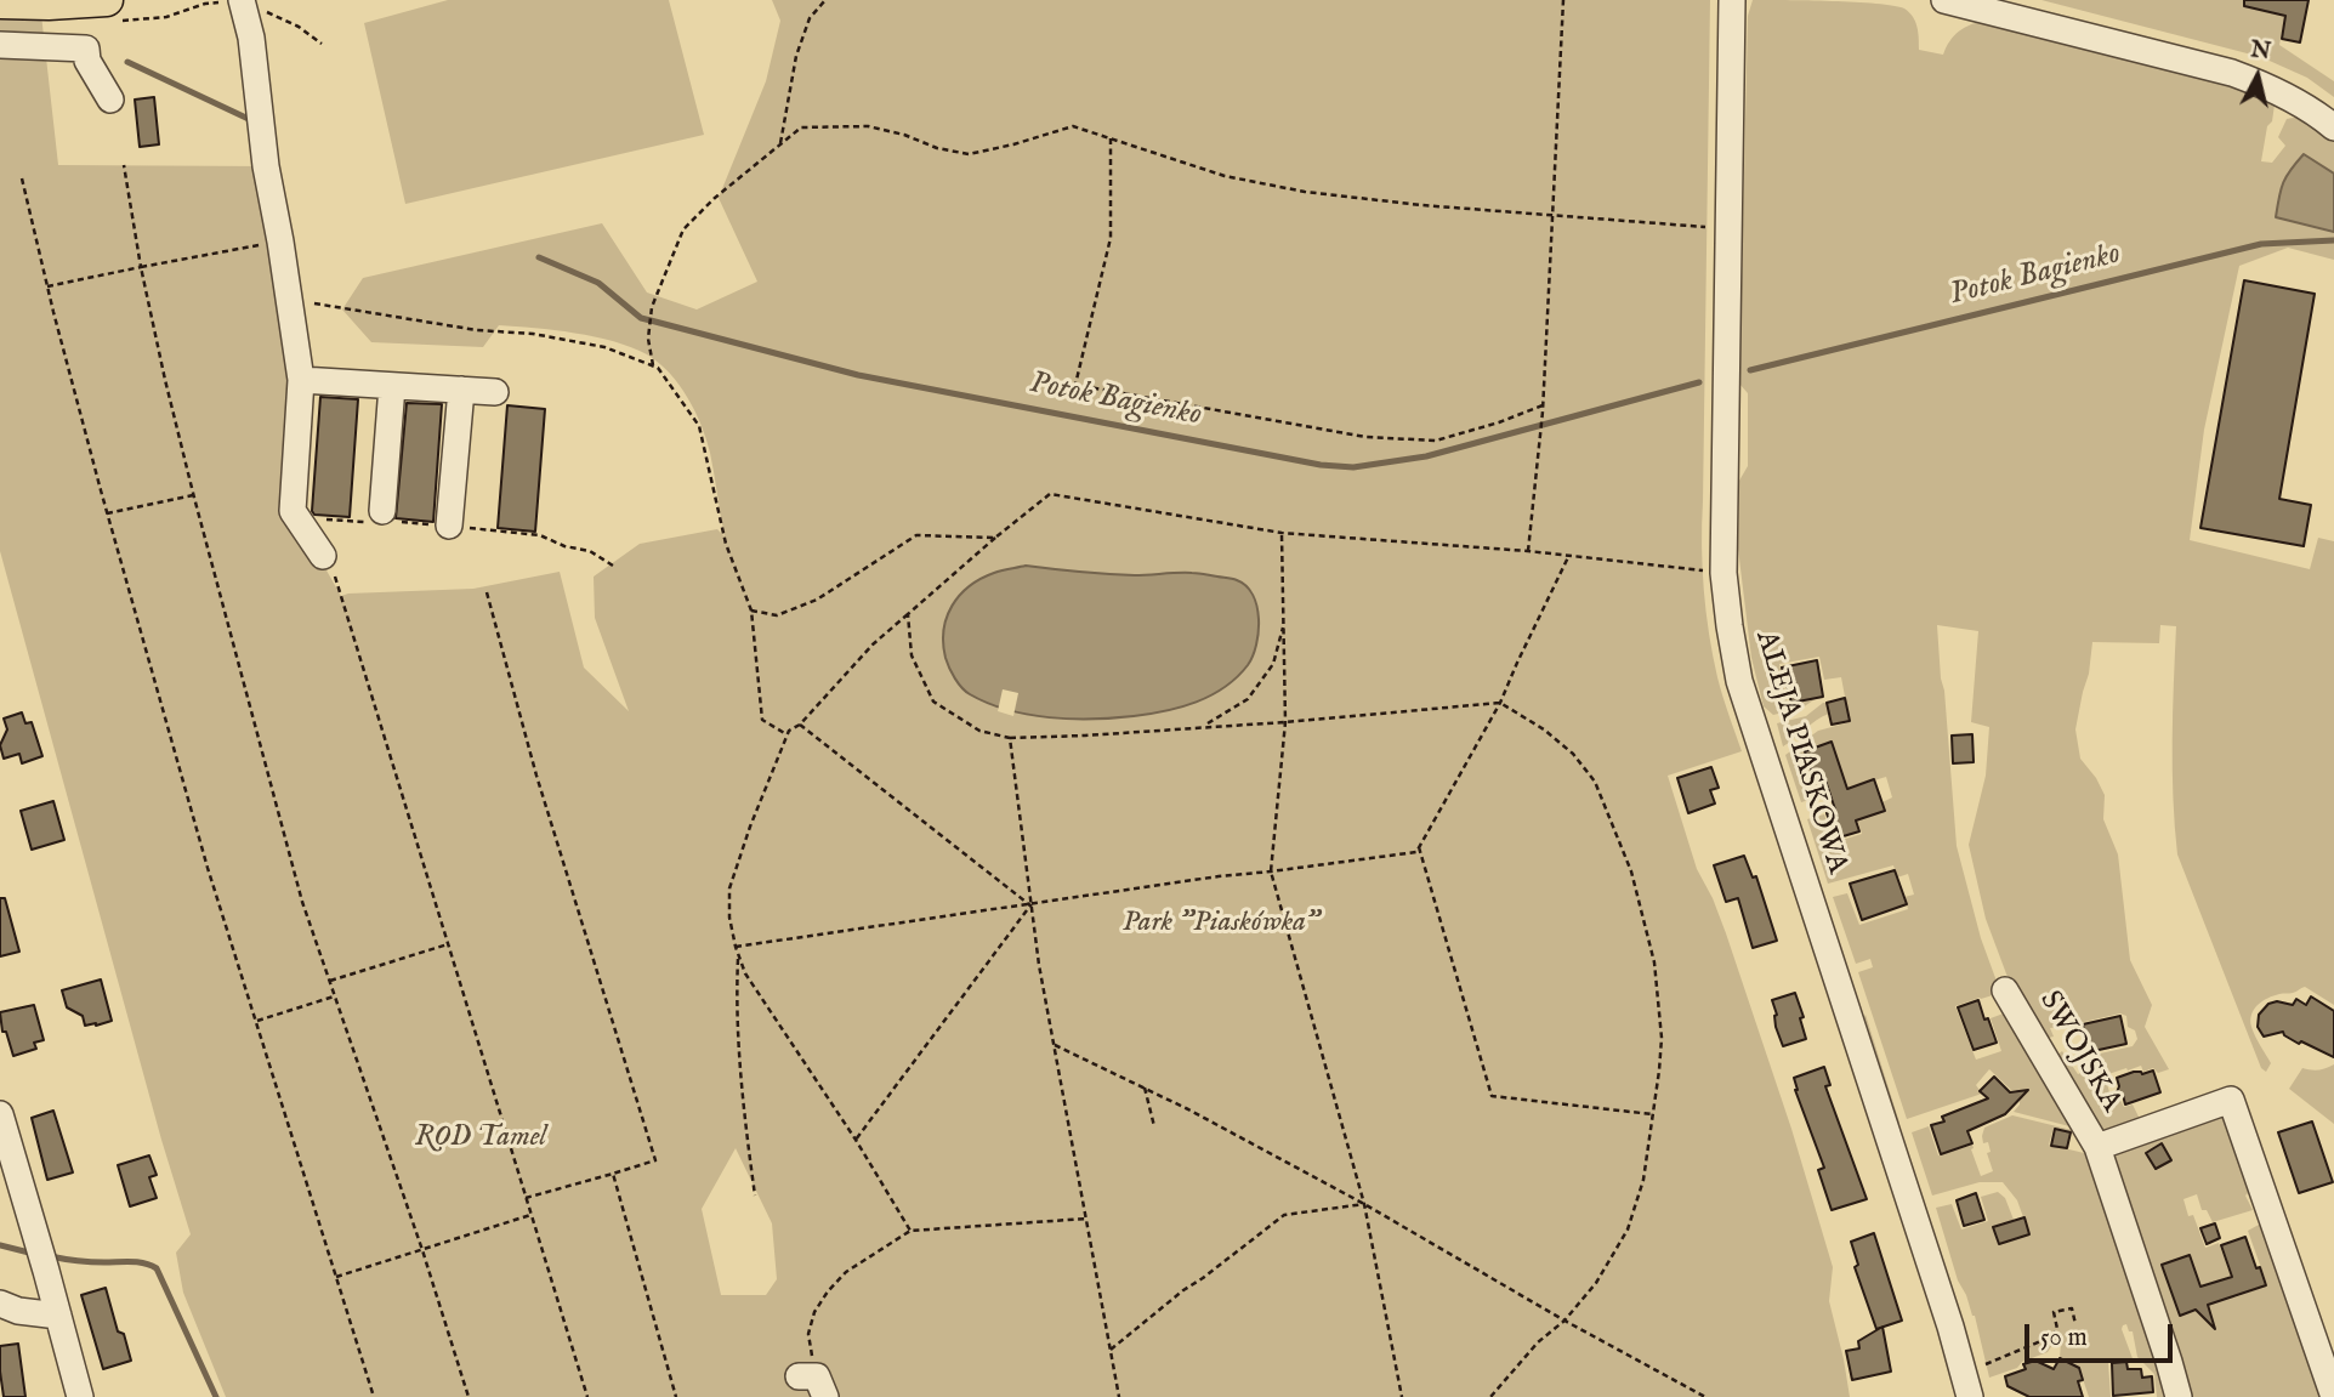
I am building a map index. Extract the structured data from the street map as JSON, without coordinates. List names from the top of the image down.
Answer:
{
  "streets": {
    "street": ["ALEJA PIASKOWA", "SWOJSKA"]
  },
  "water": ["Potok Bagienko"],
  "parks": ["Park \"Piaskówka\"", "ROD Tamel"],
  "scale_bar": "50 m",
  "north": "top"
}
